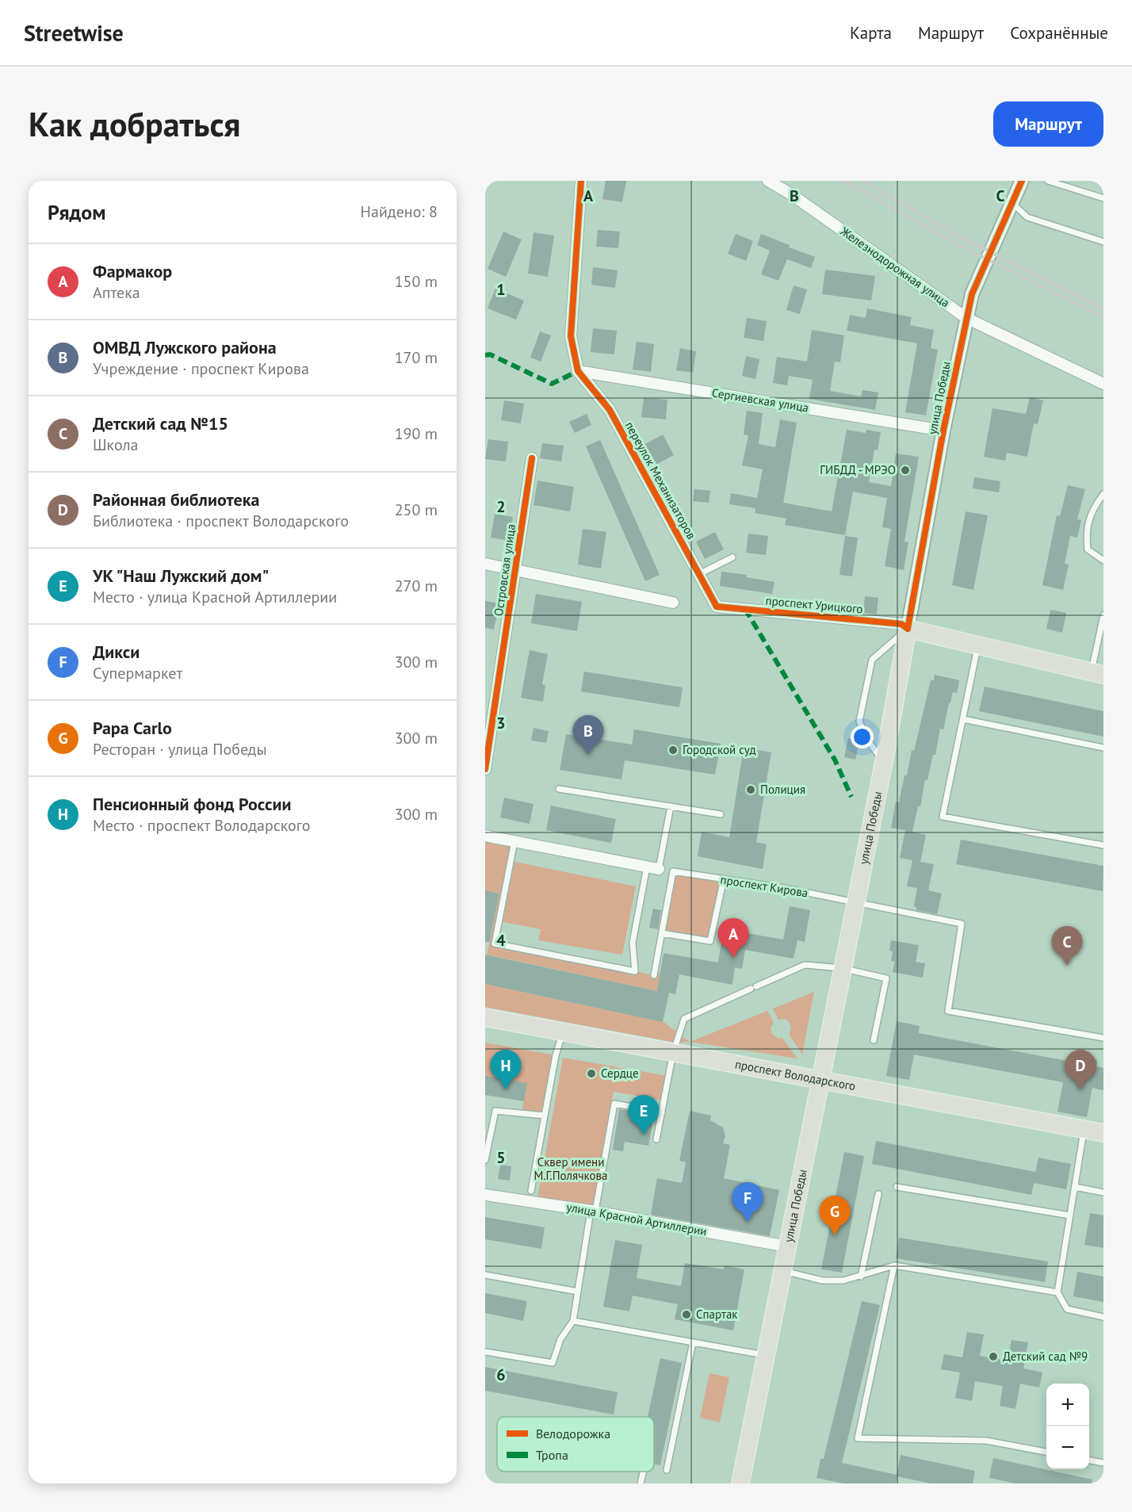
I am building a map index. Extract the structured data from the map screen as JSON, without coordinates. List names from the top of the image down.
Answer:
{
  "streets": {
    "main road": ["улица Победы", "проспект Урицкого", "проспект Володарского"],
    "street": [
      "Железнодорожная улица",
      "Сергиевская улица",
      "переулок Механизаторов",
      "Островская улица",
      "улица Красной Артиллерии"
    ],
    "lane": ["проспект Кирова"]
  },
  "crossings": [
    ["Железнодорожная улица", "улица Победы"],
    ["улица Победы", "Сергиевская улица"],
    ["улица Победы", "проспект Урицкого"],
    ["улица Победы", "проспект Кирова"],
    ["улица Победы", "проспект Володарского"],
    ["улица Победы", "улица Красной Артиллерии"],
    ["Сергиевская улица", "переулок Механизаторов"],
    ["переулок Механизаторов", "проспект Урицкого"]
  ],
  "parks": ["Сквер имени М.Г.Полячкова"],
  "places": [
    "ГИБДД - МРЭО",
    "Городской суд",
    "Полиция",
    "Сердце",
    "Спартак",
    "Детский сад №9"
  ],
  "legend": ["Велодорожка", "Тропа"],
  "page": {
    "header": "Streetwise",
    "nav": ["Карта", "Маршрут", "Сохранённые"],
    "buttons": "Маршрут",
    "title": "Как добраться",
    "heading": ["Рядом", "Найдено: 8"],
    "list": [
      {
        "mark": "A",
        "name": "Фармакор",
        "note": "Аптека",
        "value": "150 m"
      },
      {
        "mark": "B",
        "name": "ОМВД Лужского района",
        "note": "Учреждение · проспект Кирова",
        "value": "170 m"
      },
      {
        "mark": "C",
        "name": "Детский сад №15",
        "note": "Школа",
        "value": "190 m"
      },
      {
        "mark": "D",
        "name": "Районная библиотека",
        "note": "Библиотека · проспект Володарского",
        "value": "250 m"
      },
      {
        "mark": "E",
        "name": "УК \"Наш Лужский дом\"",
        "note": "Место · улица Красной Артиллерии",
        "value": "270 m"
      },
      {
        "mark": "F",
        "name": "Дикси",
        "note": "Супермаркет",
        "value": "300 m"
      },
      {
        "mark": "G",
        "name": "Papa Carlo",
        "note": "Ресторан · улица Победы",
        "value": "300 m"
      },
      {
        "mark": "H",
        "name": "Пенсионный фонд России",
        "note": "Место · проспект Володарского",
        "value": "300 m"
      }
    ],
    "pins": [
      "B",
      "A",
      "C",
      "D",
      "H",
      "E",
      "F",
      "G"
    ],
    "map_buttons": ["+", "−"]
  },
  "grid": {
    "columns": ["A", "B", "C"],
    "rows": [
      "1",
      "2",
      "3",
      "4",
      "5",
      "6"
    ]
  }
}
